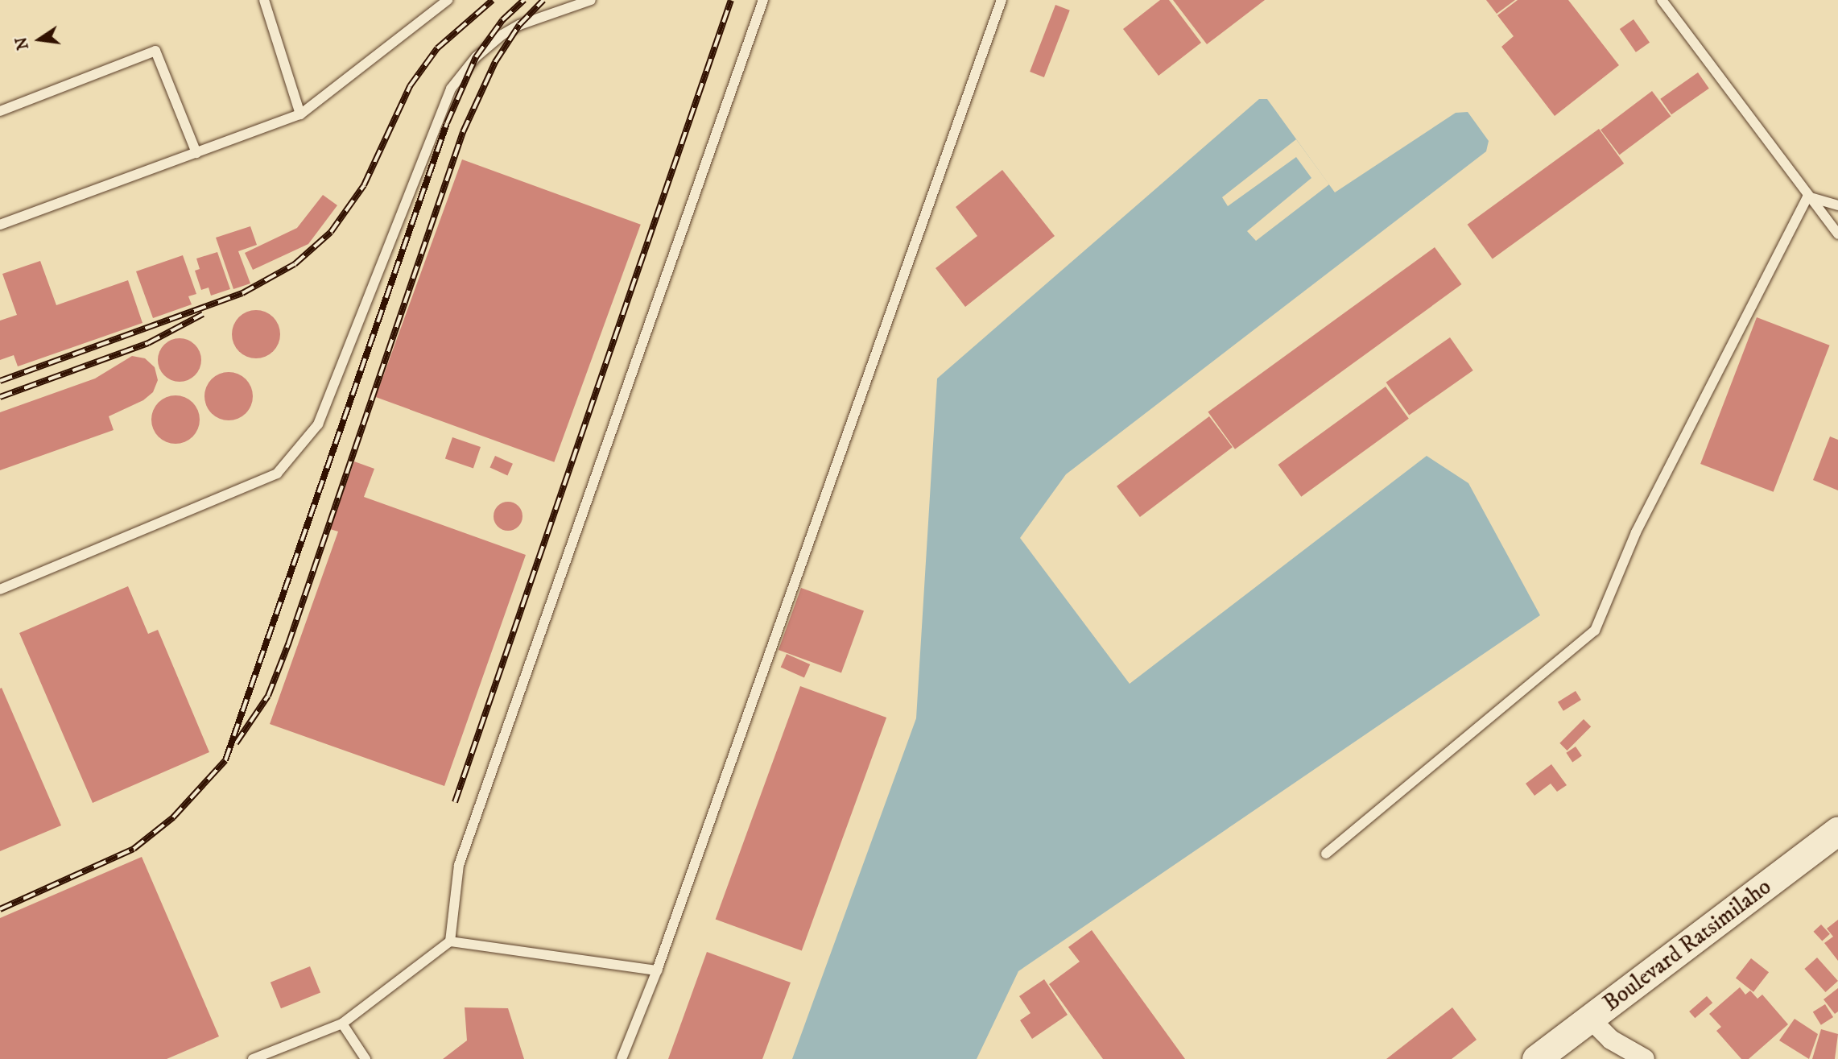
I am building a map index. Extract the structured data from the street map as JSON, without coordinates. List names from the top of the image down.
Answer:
{
  "streets": {
    "main road": ["Boulevard Ratsimilaho"]
  },
  "north": "left"
}
